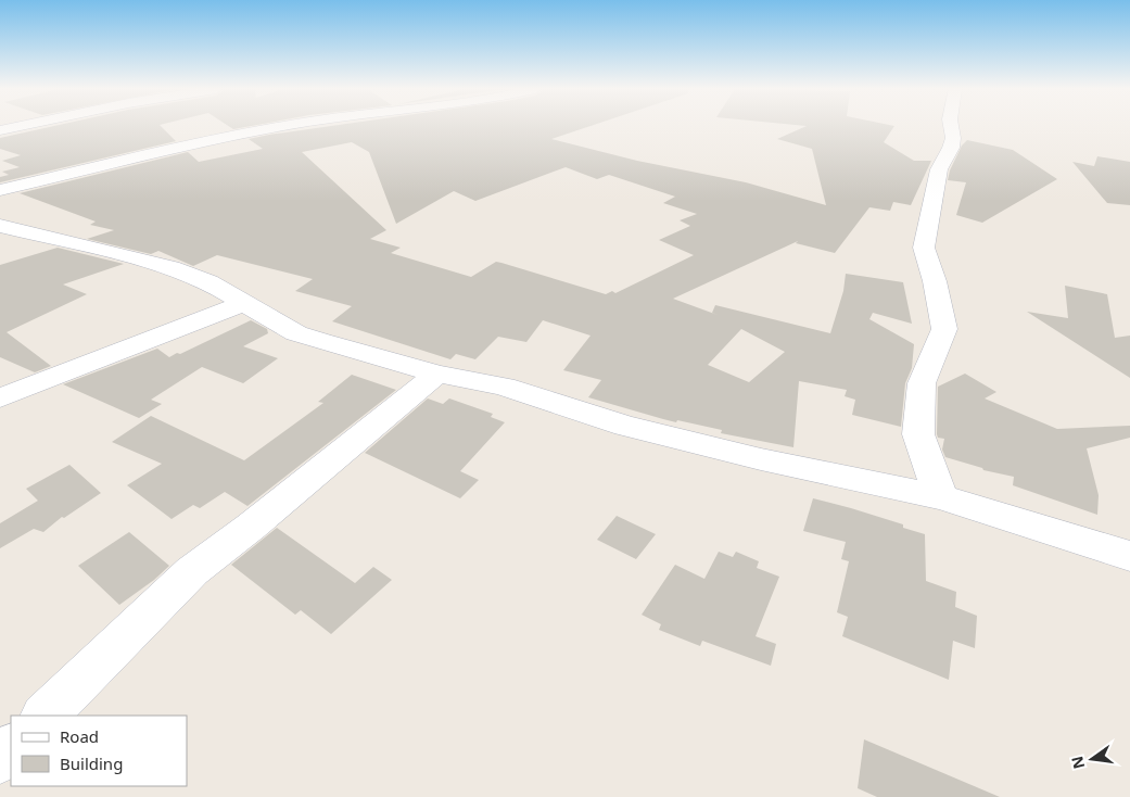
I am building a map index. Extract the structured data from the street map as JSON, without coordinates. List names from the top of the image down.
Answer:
{
  "legend": ["Road", "Building"],
  "north": "left"
}
